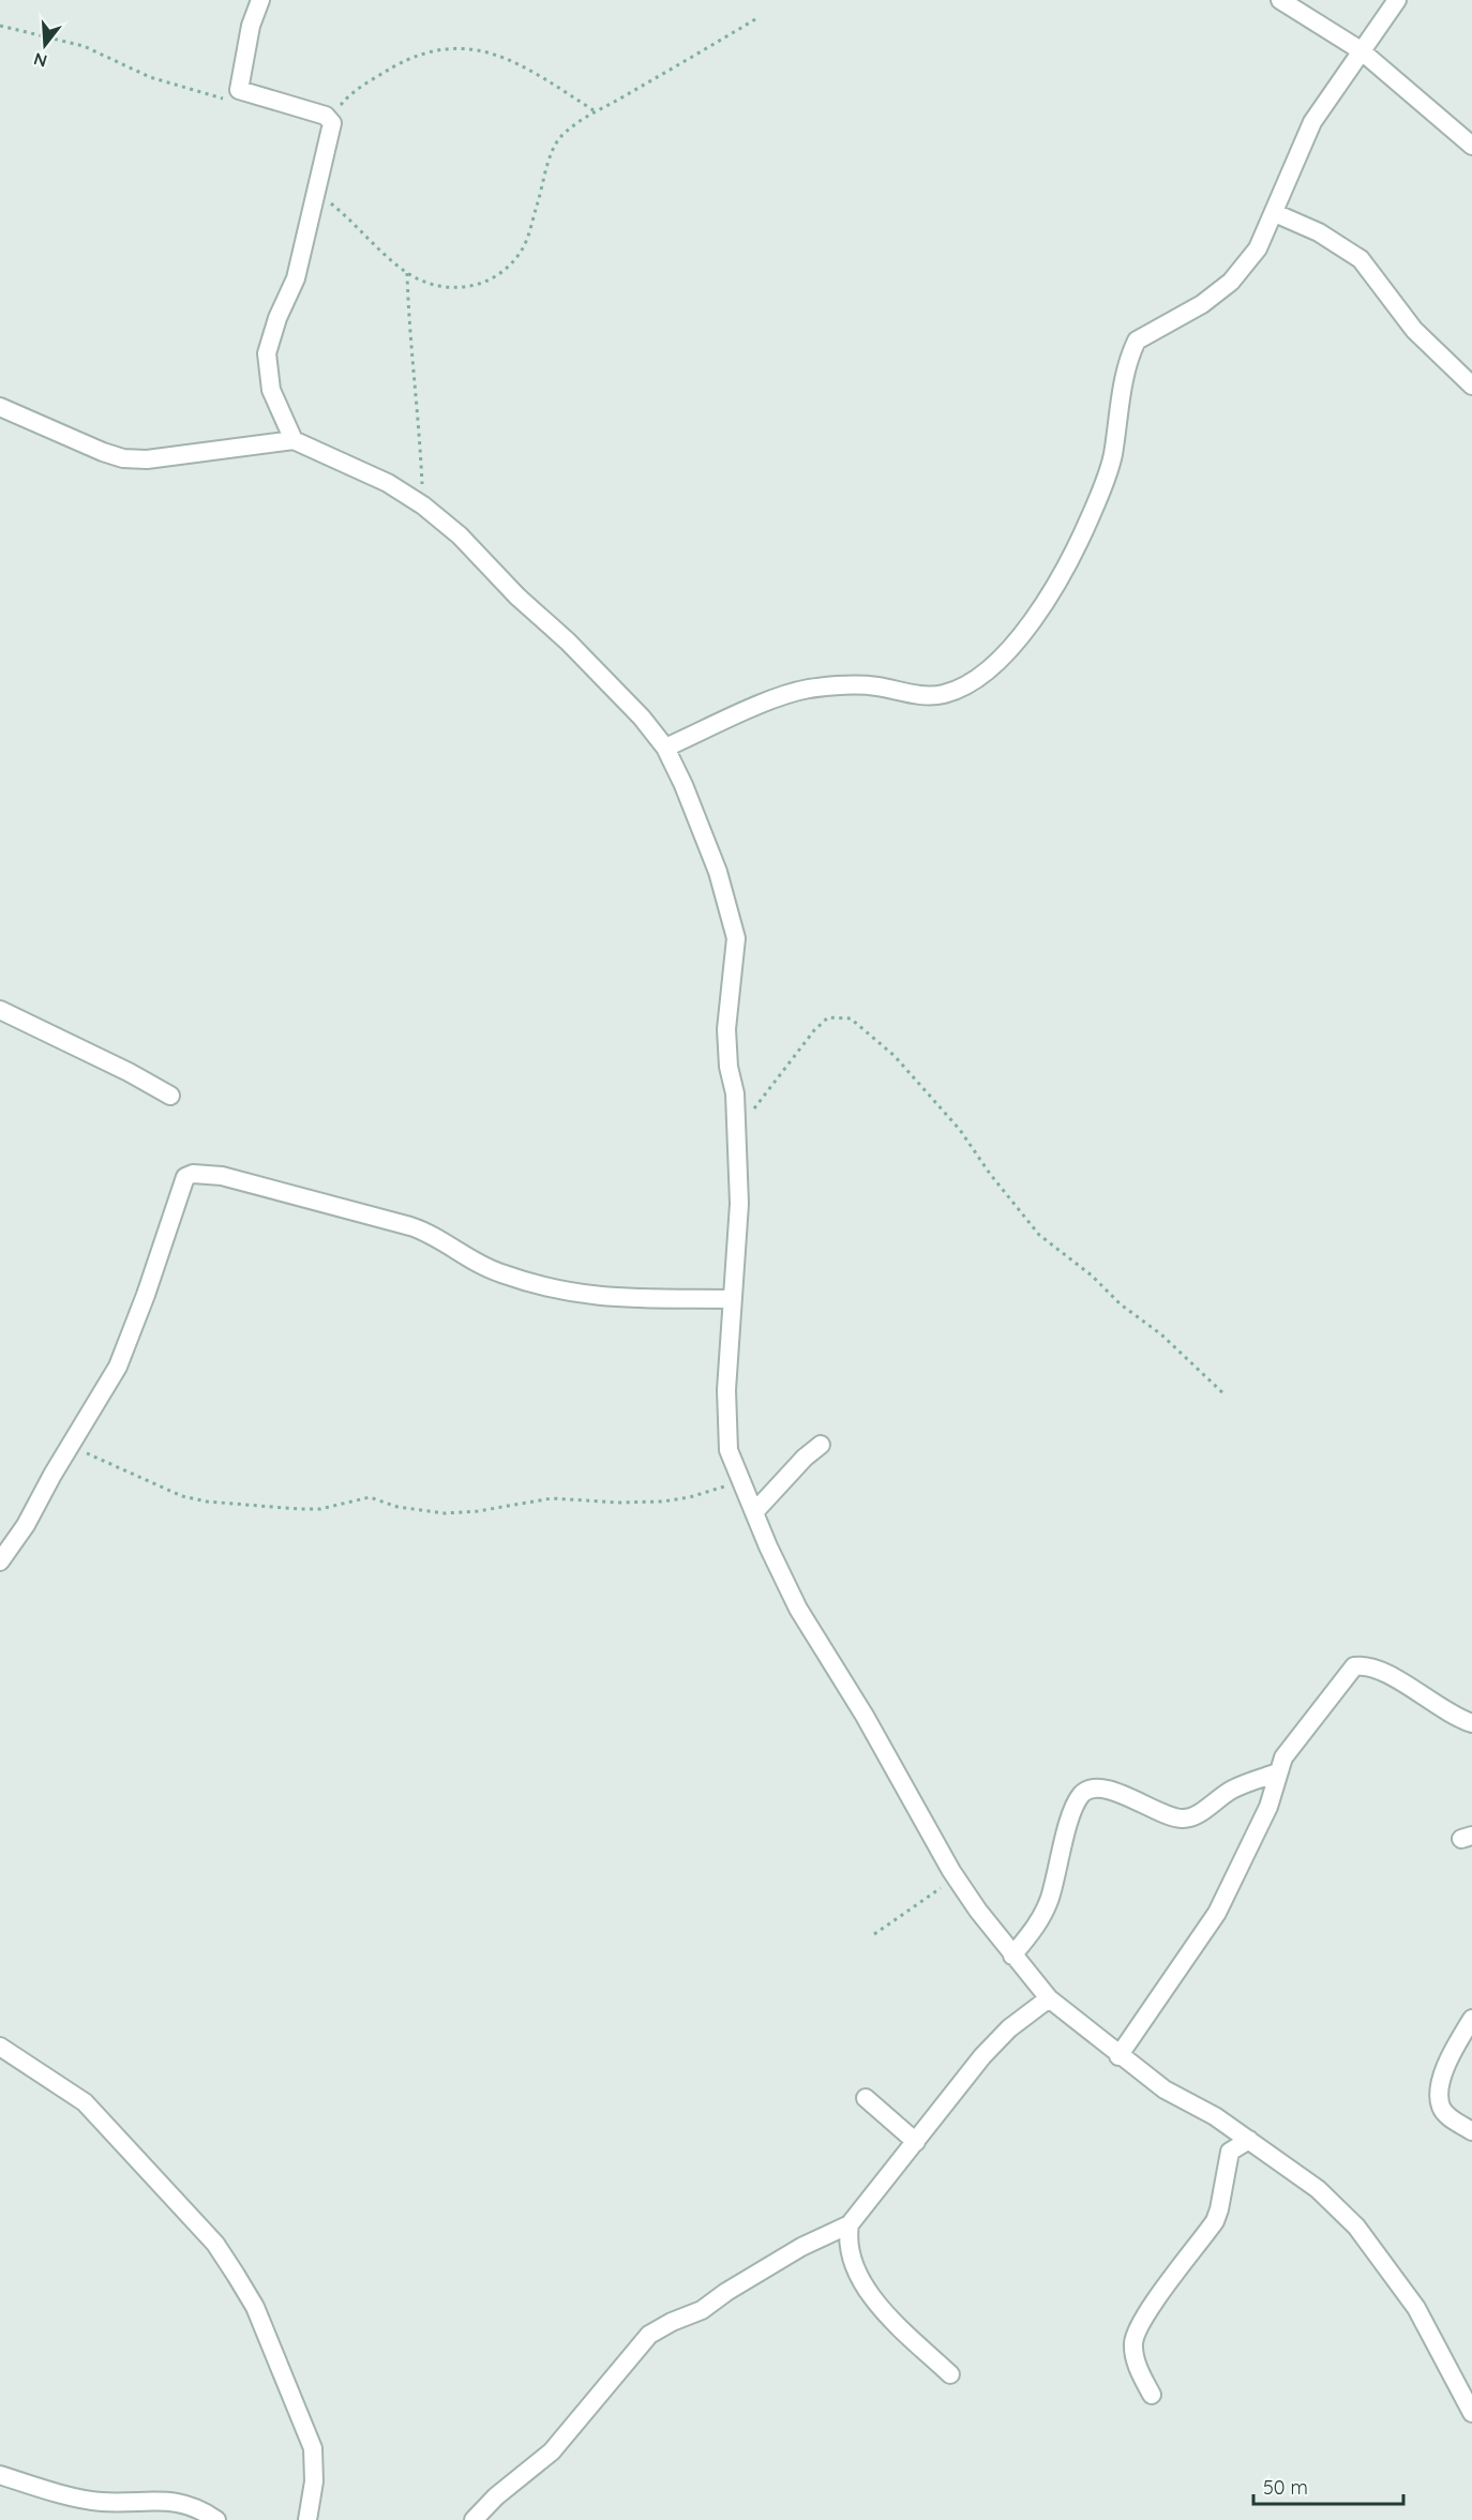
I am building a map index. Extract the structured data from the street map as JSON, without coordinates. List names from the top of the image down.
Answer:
{
  "scale_bar": "50 m",
  "north": "bottom"
}
